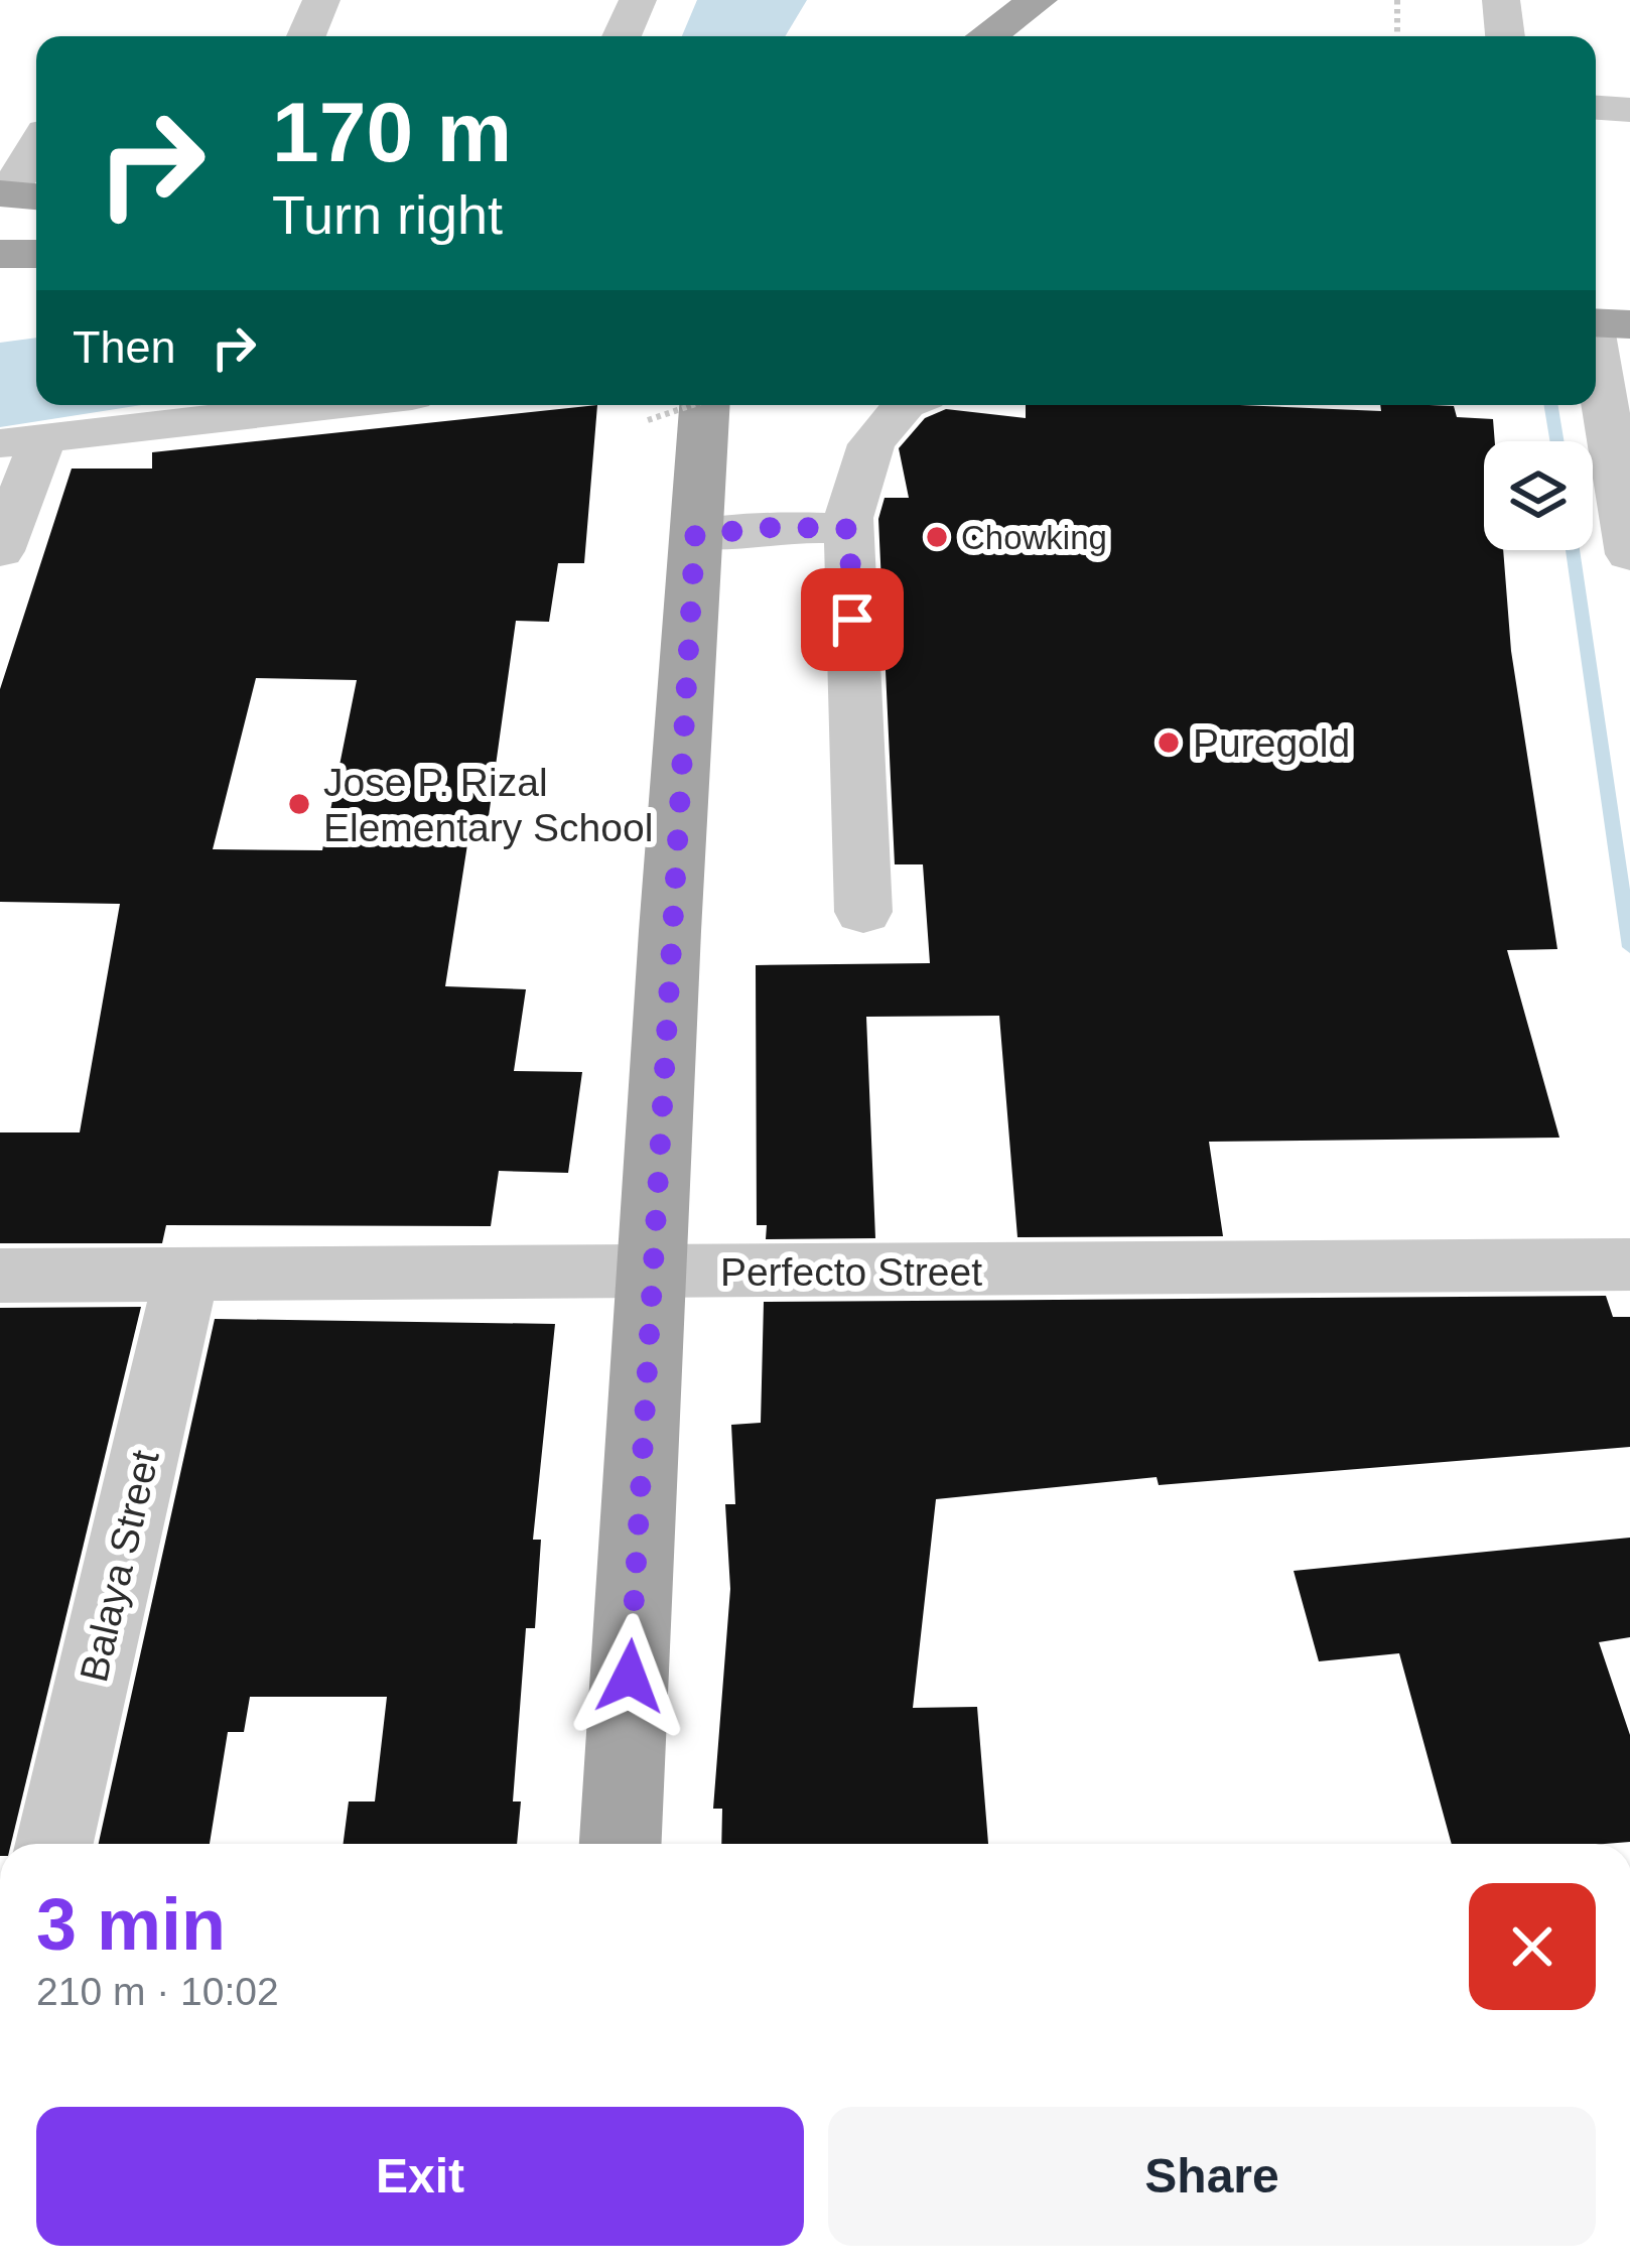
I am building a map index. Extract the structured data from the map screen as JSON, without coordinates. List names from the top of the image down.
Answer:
{
  "streets": {
    "street": ["Perfecto Street", "Balaya Street"]
  },
  "crossings": [
    ["Perfecto Street", "Balaya Street"]
  ],
  "places": ["Chowking", "Puregold", "Jose P. Rizal Elementary School"],
  "page": {
    "turn": ["170 m", "Turn right"],
    "then": "Then",
    "heading": ["3 min", "210 m · 10:02"],
    "buttons": ["Exit", "Share"]
  }
}
